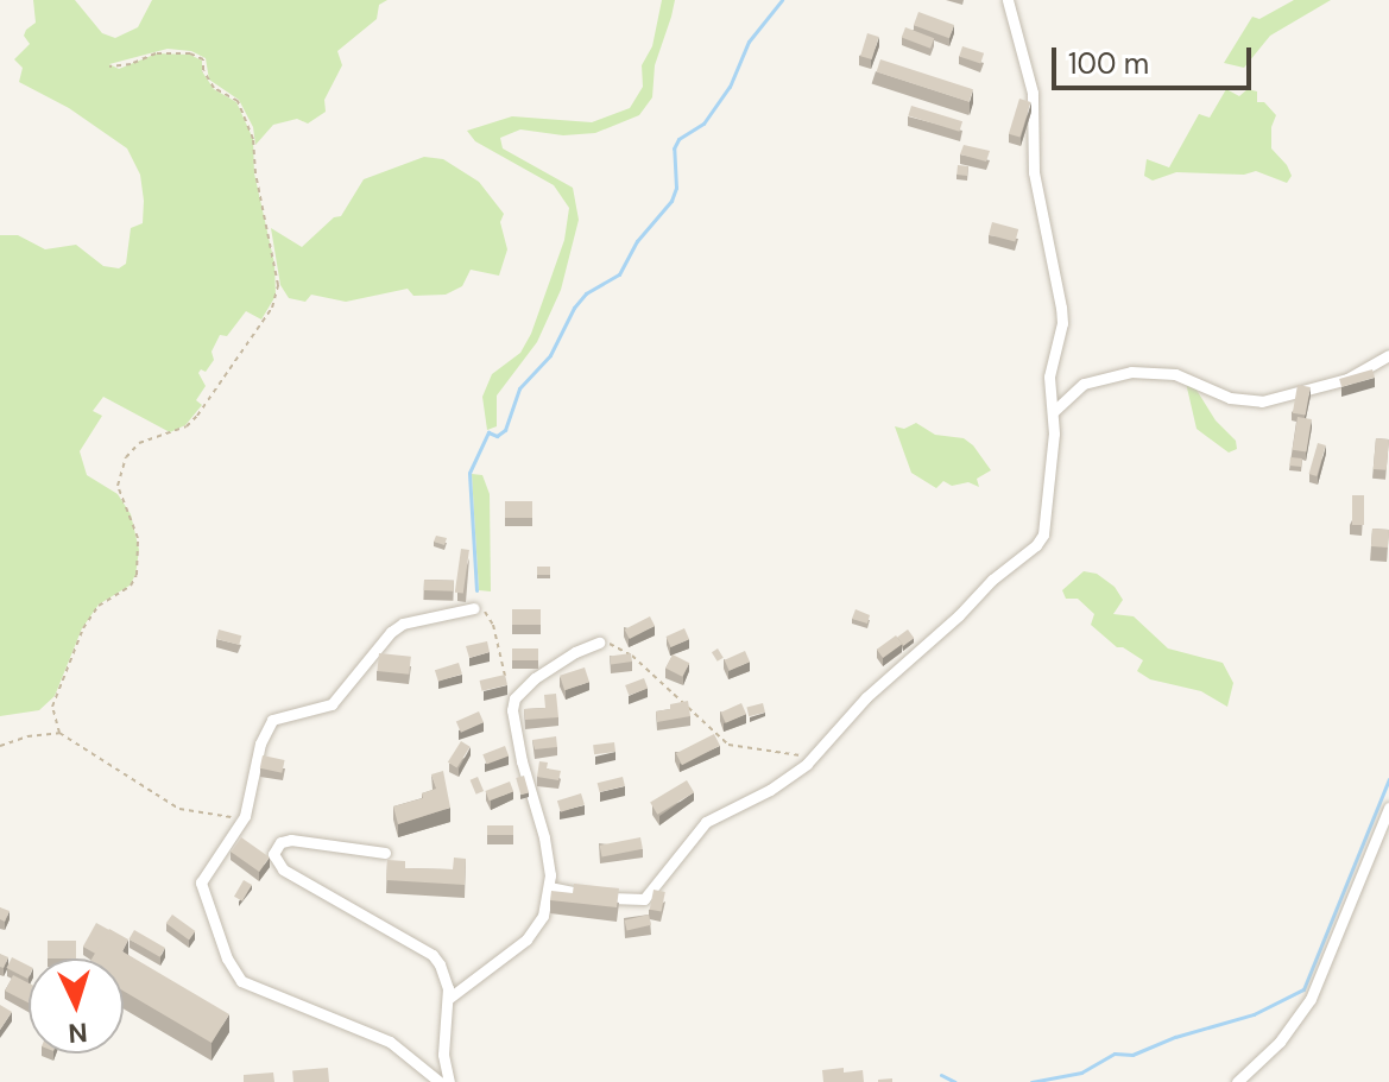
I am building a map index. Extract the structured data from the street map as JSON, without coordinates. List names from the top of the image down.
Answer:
{
  "scale_bar": "100 m",
  "north": "bottom"
}
